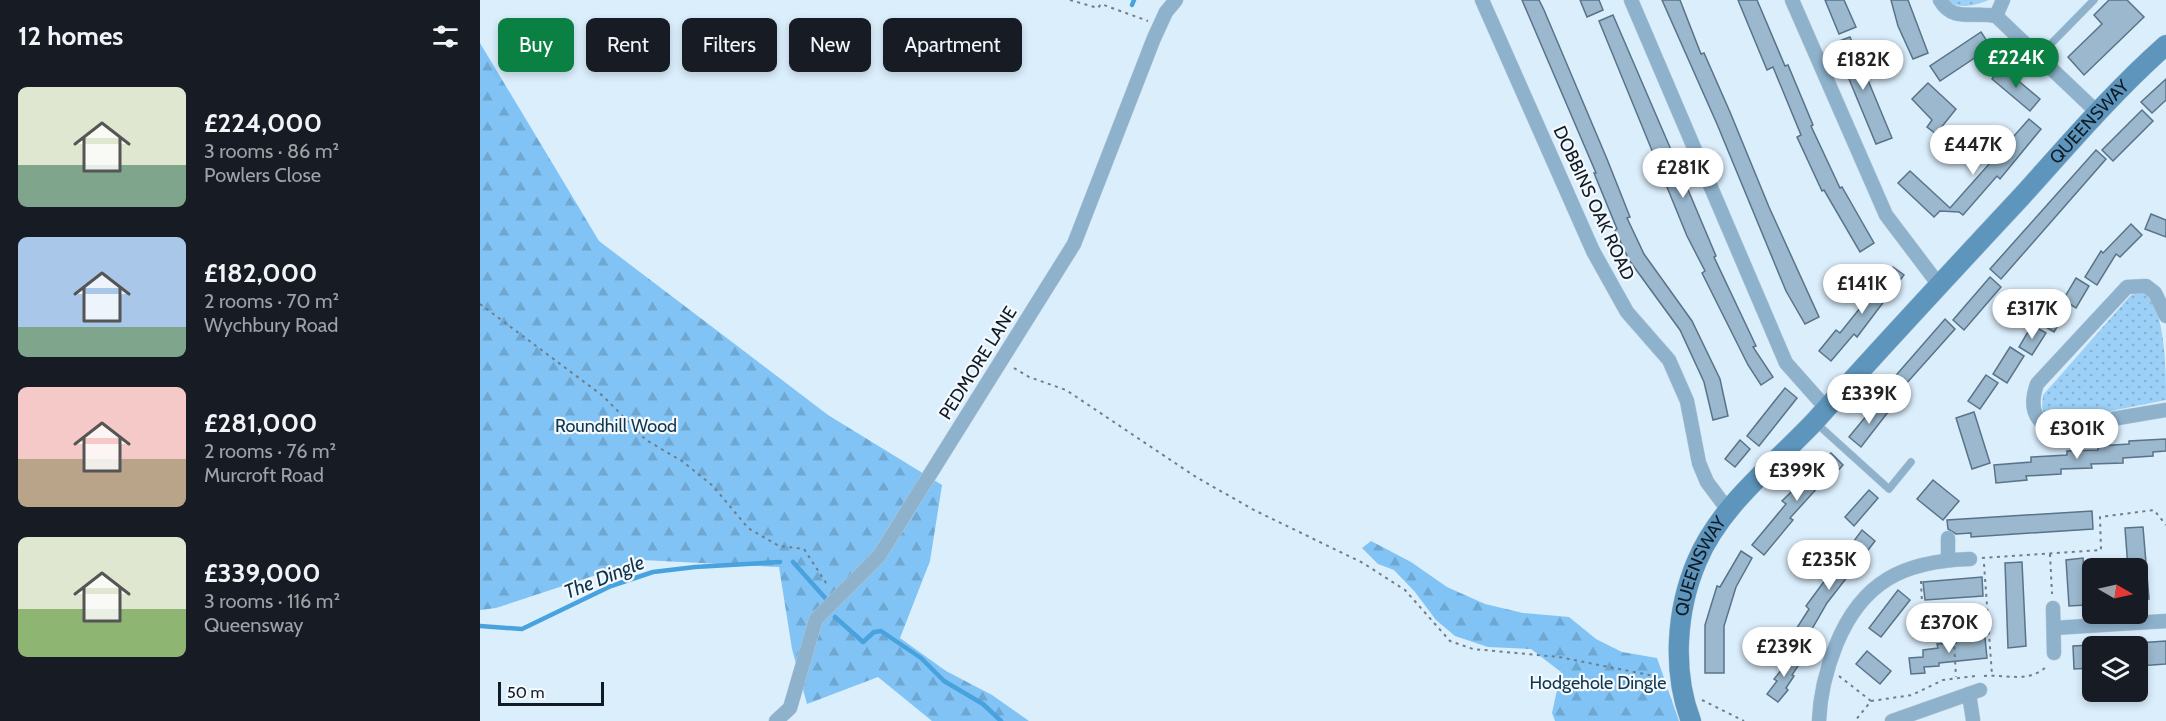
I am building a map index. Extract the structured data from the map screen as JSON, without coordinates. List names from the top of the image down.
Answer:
{
  "streets": {
    "street": ["QUEENSWAY", "DOBBINS OAK ROAD", "PEDMORE LANE"]
  },
  "crossings": [
    ["QUEENSWAY", "DOBBINS OAK ROAD"]
  ],
  "water": ["The Dingle"],
  "parks": ["Roundhill Wood", "Hodgehole Dingle"],
  "scale_bar": "50 m",
  "north": "right",
  "page": {
    "heading": "12 homes",
    "chip": [
      "Buy",
      "Rent",
      "Filters",
      "New",
      "Apartment"
    ],
    "price": [
      "£224K",
      "£182K",
      "£447K",
      "£281K",
      "£141K",
      "£317K",
      "£339K",
      "£301K",
      "£399K",
      "£235K",
      "£370K",
      "£239K"
    ],
    "list": [
      {
        "name": "£224,000",
        "note": "3 rooms · 86 m² · Powlers Close"
      },
      {
        "name": "£182,000",
        "note": "2 rooms · 70 m² · Wychbury Road"
      },
      {
        "name": "£281,000",
        "note": "2 rooms · 76 m² · Murcroft Road"
      },
      {
        "name": "£339,000",
        "note": "3 rooms · 116 m² · Queensway"
      }
    ],
    "scale": "50 m"
  }
}
